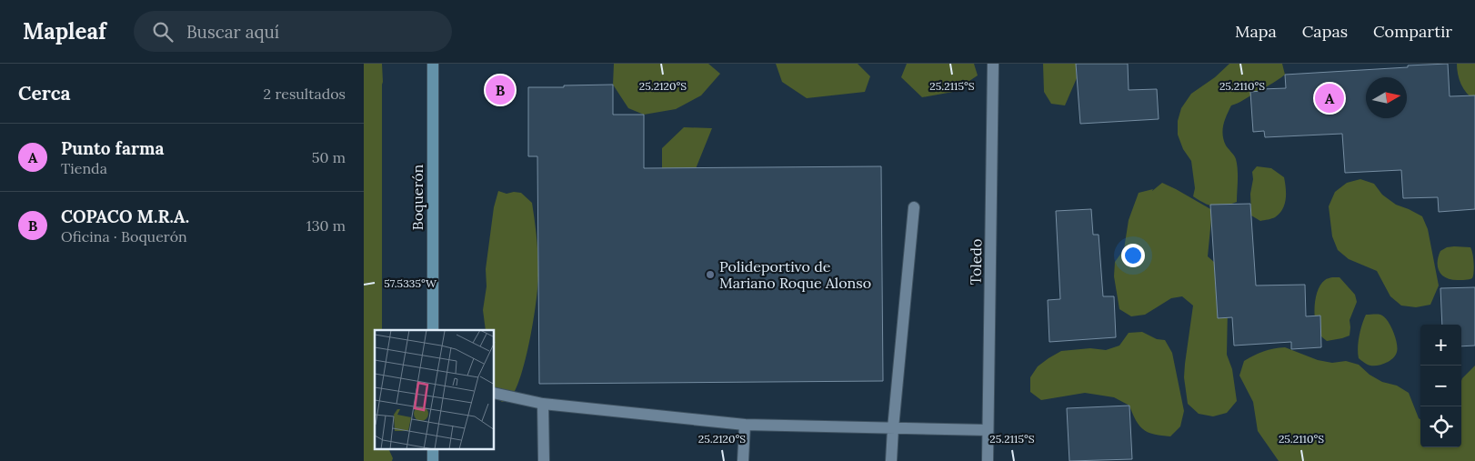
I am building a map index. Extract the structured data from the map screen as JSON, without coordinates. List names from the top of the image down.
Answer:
{
  "streets": {
    "street": ["Boquerón", "Toledo"]
  },
  "places": ["Polideportivo de Mariano Roque Alonso"],
  "north": "right",
  "page": {
    "header": "Mapleaf",
    "search": "Buscar aquí",
    "nav": ["Mapa", "Capas", "Compartir"],
    "heading": ["Cerca", "2 resultados"],
    "pins": ["B", "A"],
    "list": [
      {
        "mark": "A",
        "name": "Punto farma",
        "note": "Tienda",
        "value": "50 m"
      },
      {
        "mark": "B",
        "name": "COPACO M.R.A.",
        "note": "Oficina · Boquerón",
        "value": "130 m"
      }
    ],
    "map_buttons": ["+", "−"]
  },
  "coordinates": [
    "25.2115°S",
    "25.2120°S",
    "25.2110°S",
    "57.5335°W"
  ]
}
